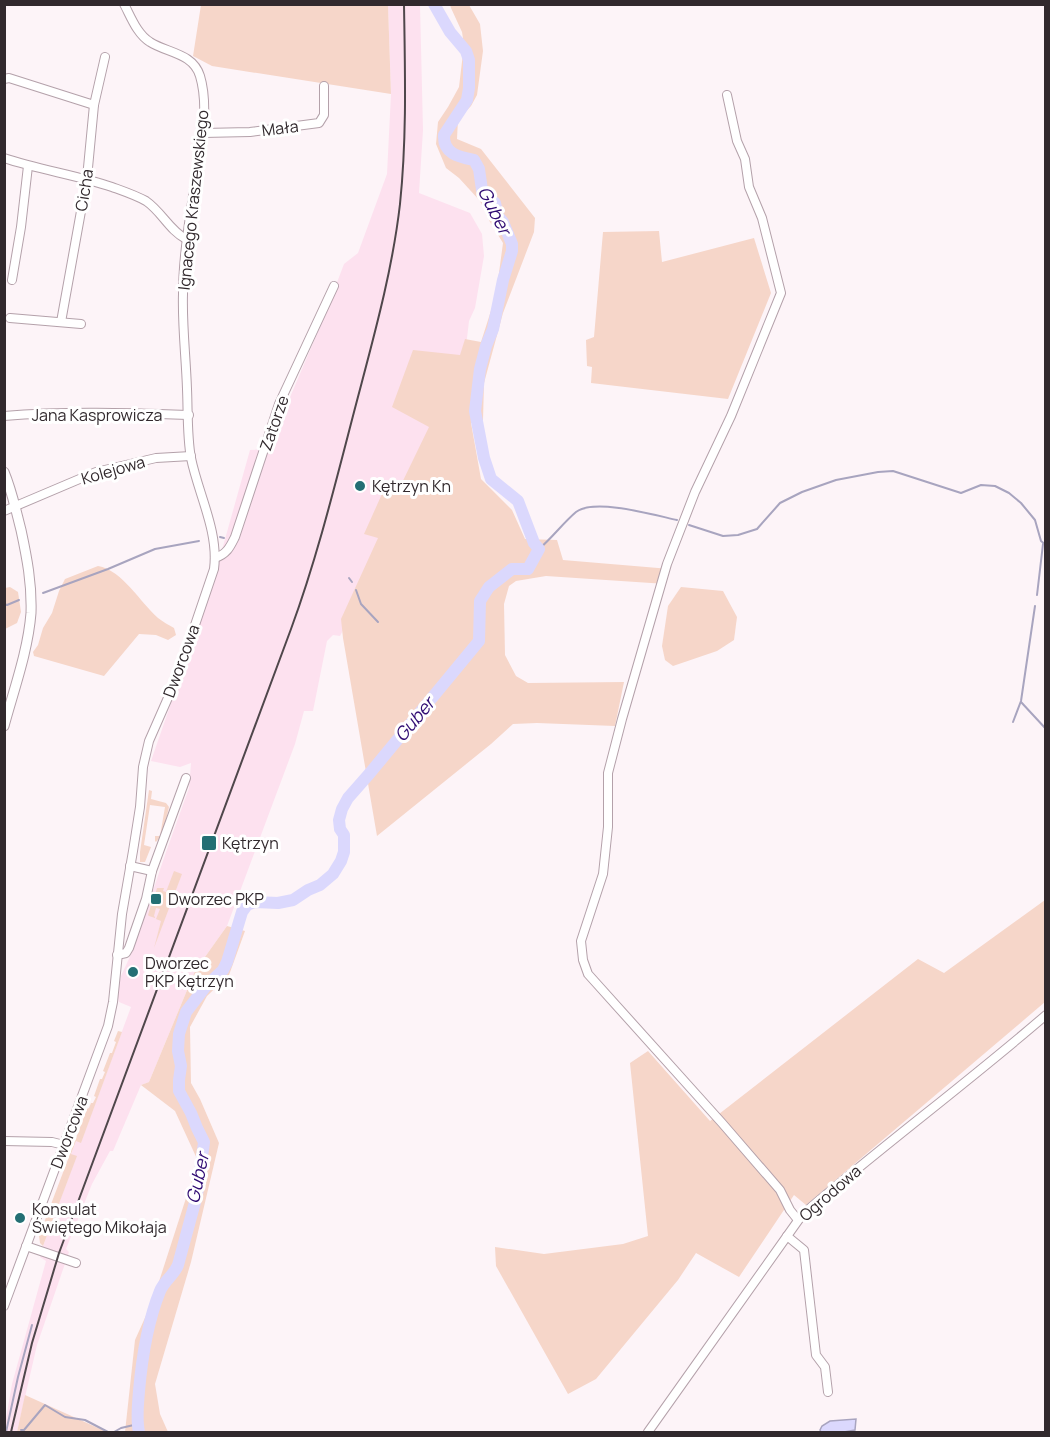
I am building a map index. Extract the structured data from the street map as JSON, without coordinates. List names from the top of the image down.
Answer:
{
  "streets": {
    "street": [
      "Mała",
      "Cicha",
      "Ignacego Kraszewskiego",
      "Jana Kasprowicza",
      "Zatorze",
      "Kolejowa",
      "Dworcowa",
      "Ogrodowa"
    ]
  },
  "crossings": [
    ["Mała", "Ignacego Kraszewskiego"],
    ["Ignacego Kraszewskiego", "Jana Kasprowicza"],
    ["Ignacego Kraszewskiego", "Kolejowa"],
    ["Ignacego Kraszewskiego", "Dworcowa"],
    ["Zatorze", "Dworcowa"],
    ["Kolejowa", "Dworcowa"]
  ],
  "water": ["Guber"],
  "places": {
    "other": ["Kętrzyn Kn", "Dworzec PKP Kętrzyn", "Konsulat Świętego Mikołaja"],
    "transit": ["Kętrzyn", "Dworzec PKP"]
  }
}
